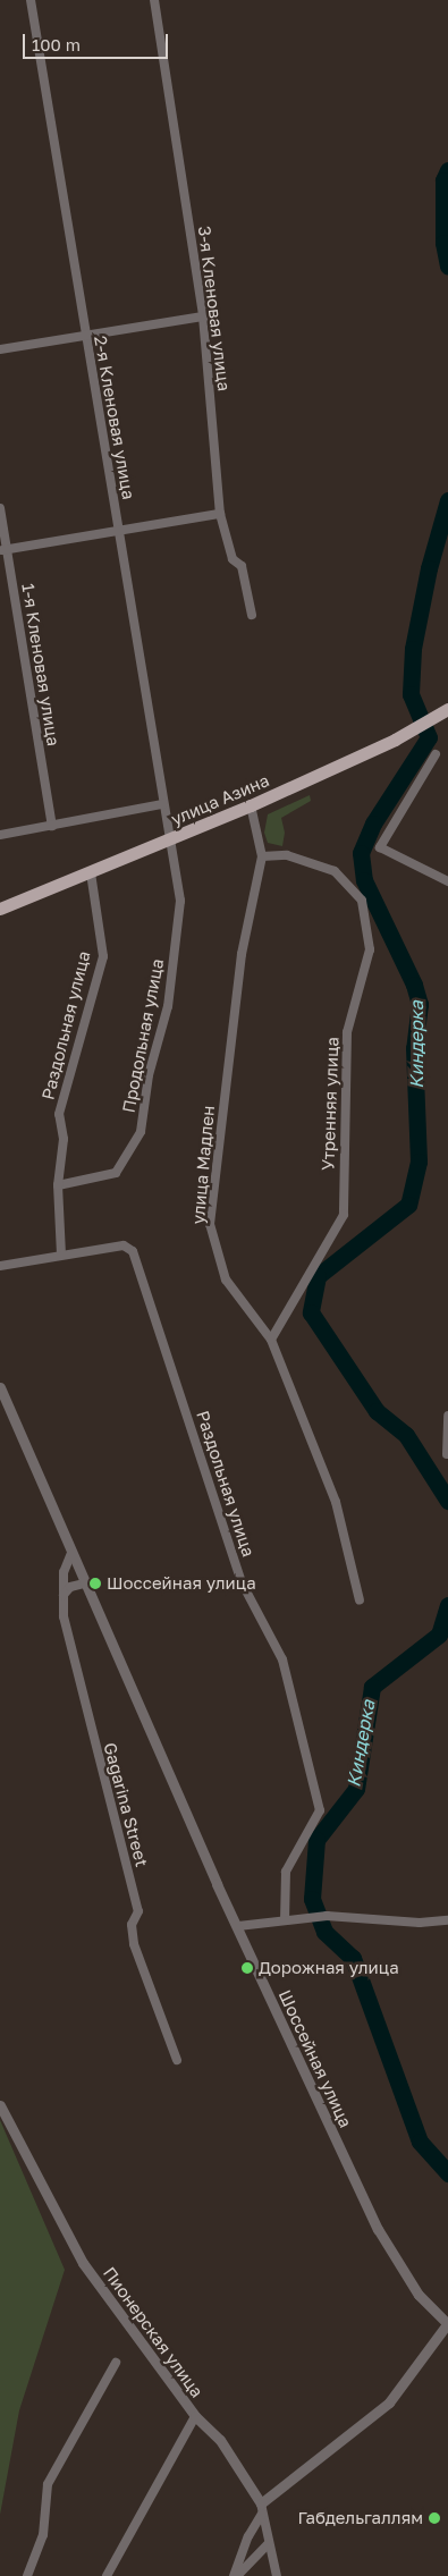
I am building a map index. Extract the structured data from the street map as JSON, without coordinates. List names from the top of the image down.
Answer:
{
  "streets": {
    "main road": ["улица Азина"],
    "street": [
      "3-я Кленовая улица",
      "2-я Кленовая улица",
      "1-я Кленовая улица",
      "Раздольная улица",
      "Продольная улица",
      "Утренняя улица",
      "улица Мадлен",
      "Gagarina Street",
      "Шоссейная улица",
      "Пионерская улица"
    ]
  },
  "crossings": [
    ["2-я Кленовая улица", "улица Азина"],
    ["2-я Кленовая улица", "Продольная улица"],
    ["улица Азина", "Раздольная улица"],
    ["улица Азина", "Продольная улица"],
    ["улица Азина", "улица Мадлен"],
    ["Раздольная улица", "Продольная улица"],
    ["Утренняя улица", "улица Мадлен"],
    ["Gagarina Street", "Шоссейная улица"]
  ],
  "water": ["Киндерка"],
  "places": ["Шоссейная улица", "Дорожная улица", "Габдельгаллям"],
  "scale_bar": "100 m"
}
